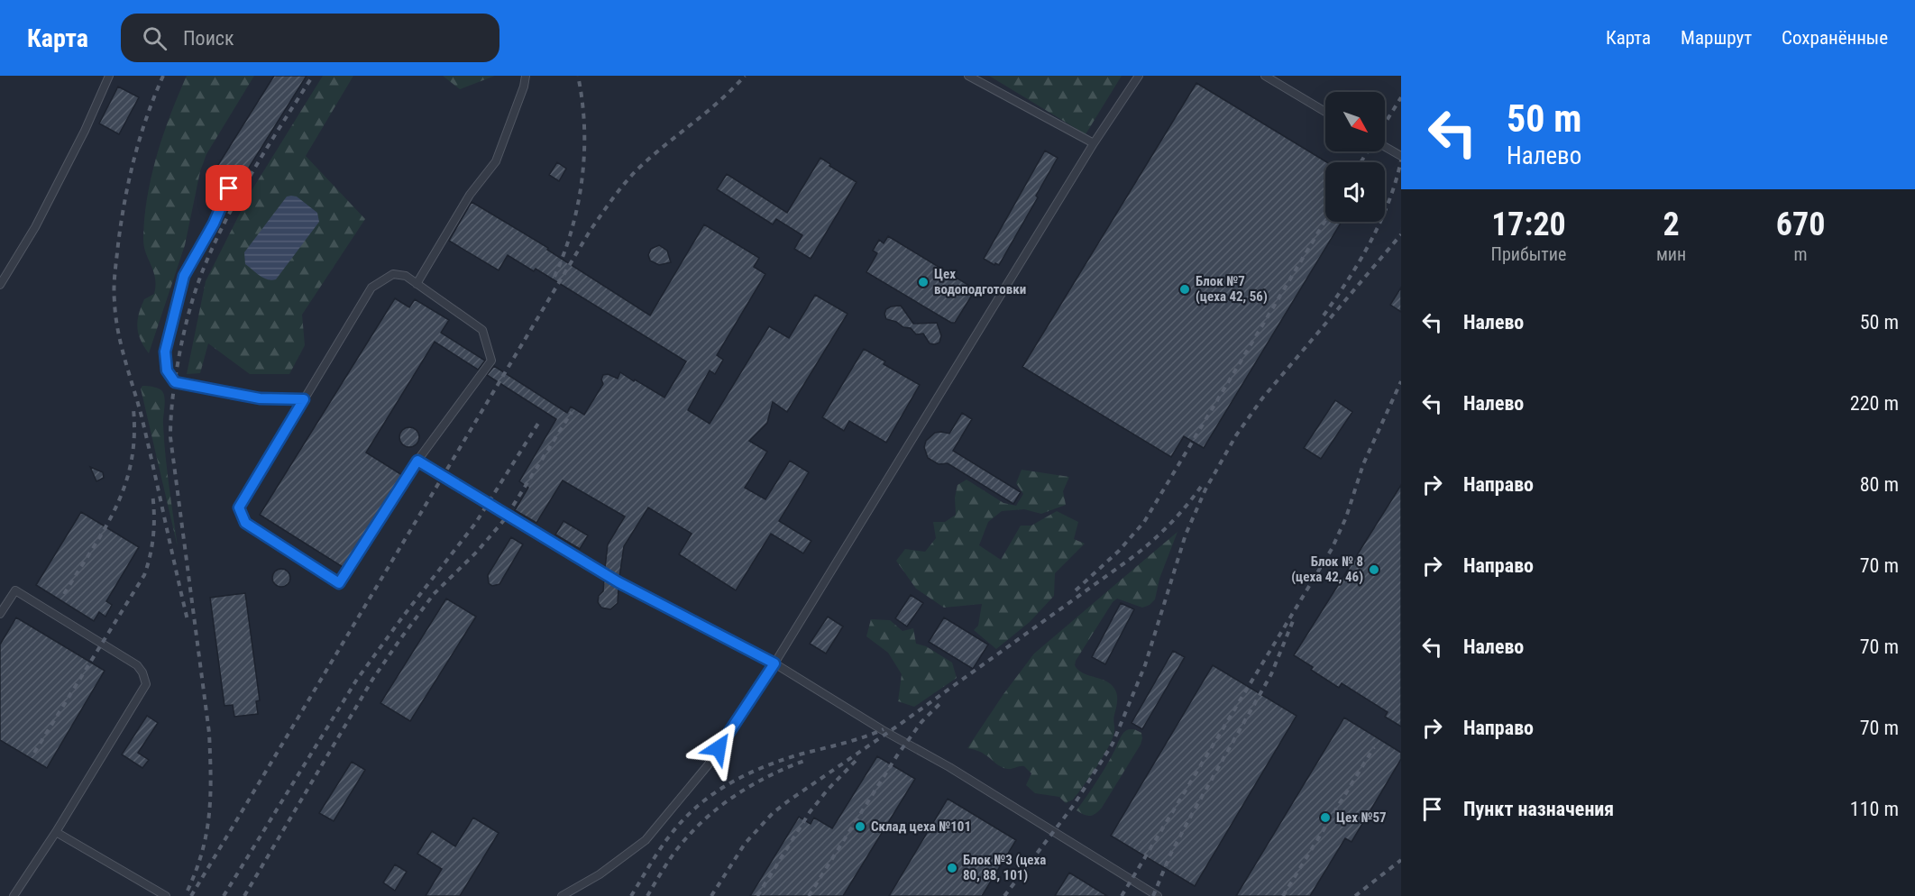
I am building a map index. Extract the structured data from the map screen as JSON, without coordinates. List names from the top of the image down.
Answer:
{
  "places": [
    "Цех водоподготовки",
    "Блок №7 (цеха 42, 56)",
    "Блок № 8 (цеха 42, 46)",
    "Цех №57",
    "Склад цеха №101",
    "Блок №3 (цеха 80, 88, 101)"
  ],
  "north": "bottom right",
  "page": {
    "header": "Карта",
    "search": "Поиск",
    "nav": ["Карта", "Маршрут", "Сохранённые"],
    "turn": ["50 m", "Налево"],
    "eta": [
      "17:20",
      "Прибытие",
      "2",
      "мин",
      "670",
      "m"
    ],
    "list": [
      {
        "name": "Налево",
        "value": "50 m"
      },
      {
        "name": "Налево",
        "value": "220 m"
      },
      {
        "name": "Направо",
        "value": "80 m"
      },
      {
        "name": "Направо",
        "value": "70 m"
      },
      {
        "name": "Налево",
        "value": "70 m"
      },
      {
        "name": "Направо",
        "value": "70 m"
      },
      {
        "name": "Пункт назначения",
        "value": "110 m"
      }
    ]
  }
}
